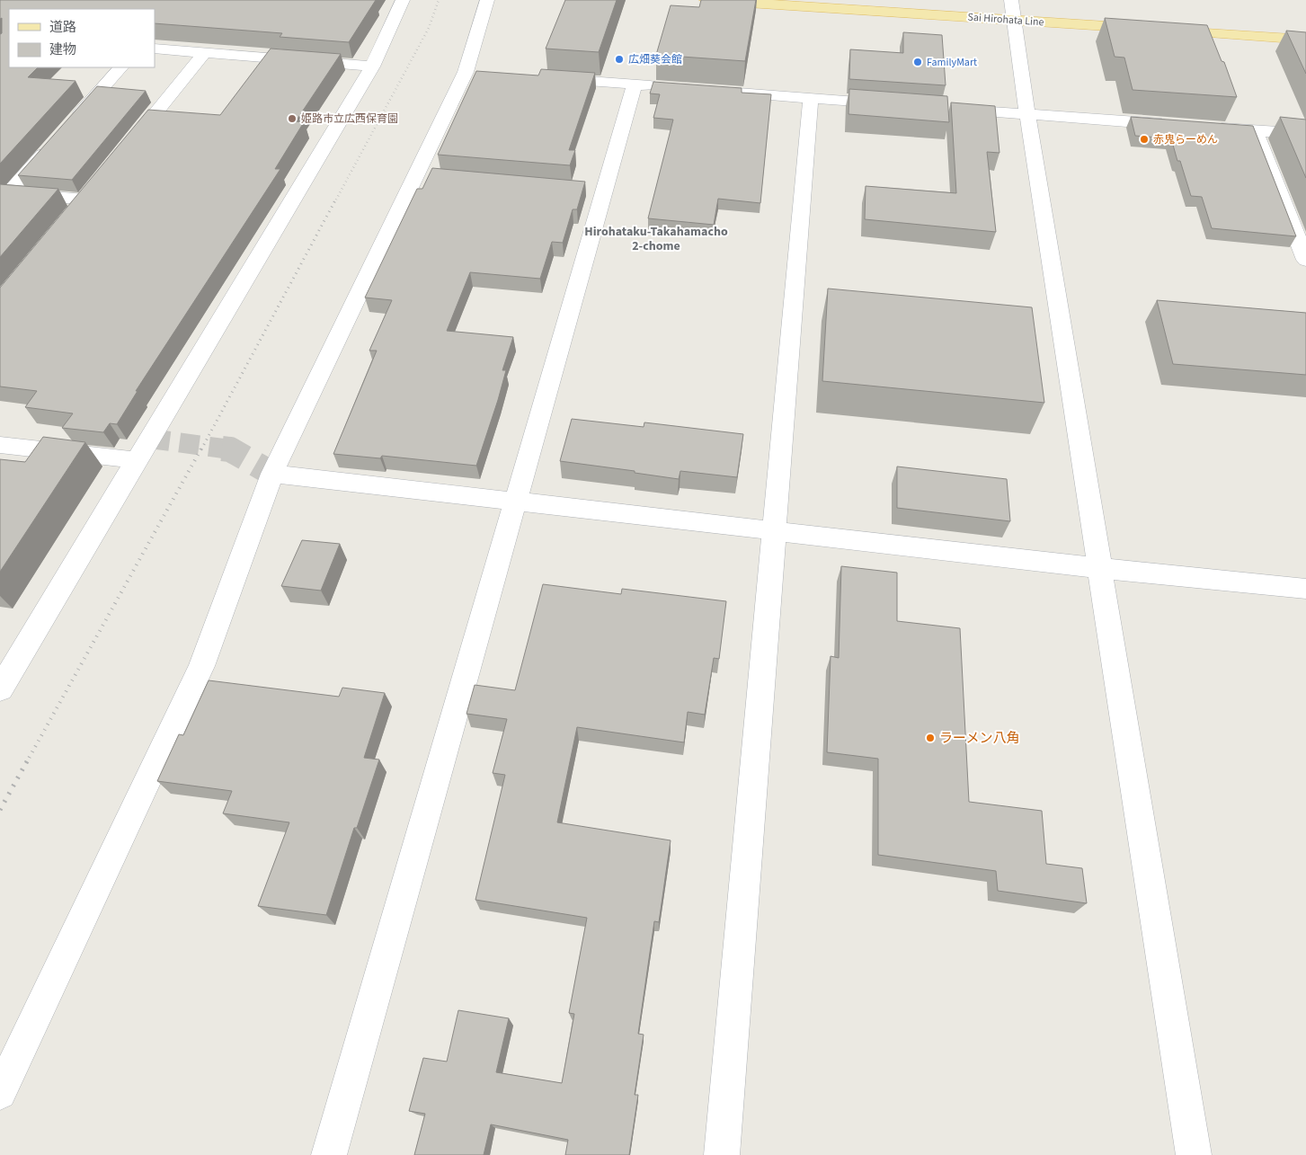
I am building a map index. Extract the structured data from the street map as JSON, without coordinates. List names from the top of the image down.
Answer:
{
  "streets": {
    "main road": ["Sai Hirohata Line"]
  },
  "districts": ["Hirohataku-Takahamacho 2-chome"],
  "places": [
    "広畑葵会館",
    "FamilyMart",
    "姫路市立広西保育園",
    "赤鬼らーめん",
    "ラーメン八角"
  ],
  "legend": ["道路", "建物"]
}
